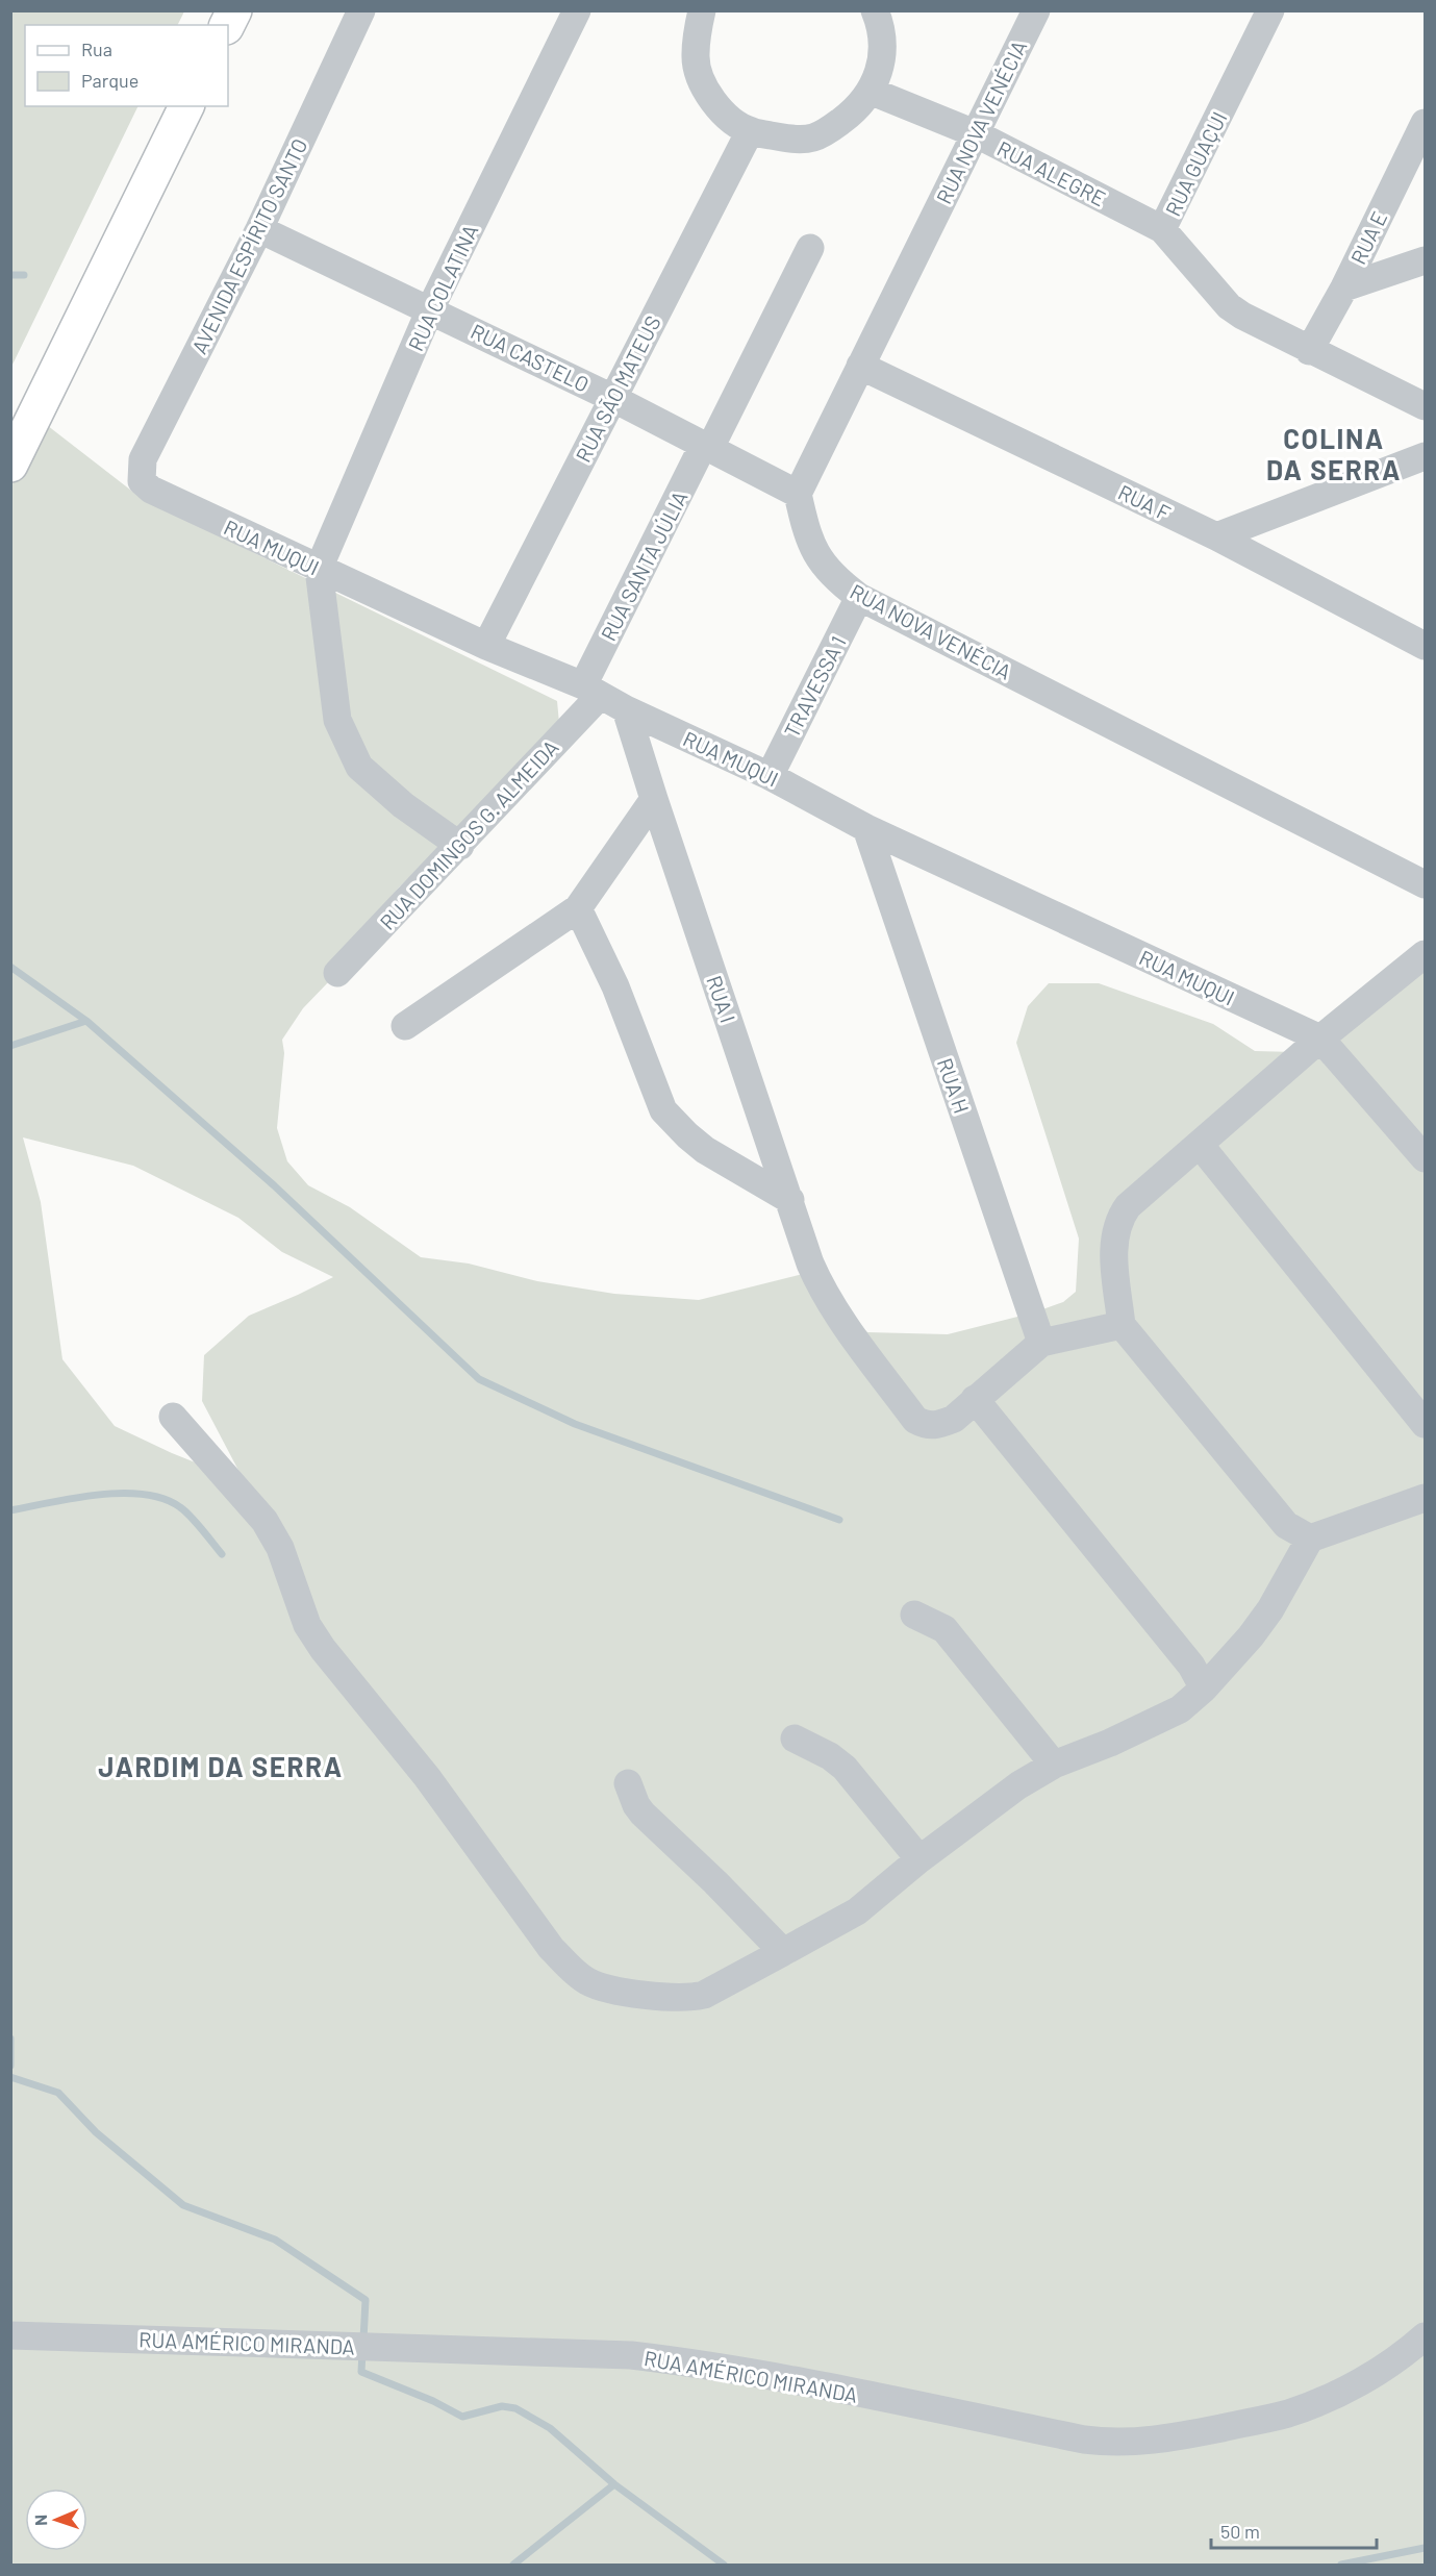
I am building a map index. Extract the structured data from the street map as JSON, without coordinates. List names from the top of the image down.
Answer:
{
  "streets": {
    "street": [
      "RUA NOVA VENÉCIA",
      "RUA GUAÇUI",
      "RUA ALEGRE",
      "RUA E",
      "AVENIDA ESPÍRITO SANTO",
      "RUA COLATINA",
      "RUA CASTELO",
      "RUA SÃO MATEUS",
      "RUA F",
      "RUA MUQUI",
      "RUA SANTA JÚLIA",
      "TRAVESSA 1",
      "RUA DOMINGOS G. ALMEIDA",
      "RUA I",
      "RUA H",
      "RUA AMÉRICO MIRANDA"
    ]
  },
  "crossings": [
    ["RUA NOVA VENÉCIA", "RUA ALEGRE"],
    ["RUA NOVA VENÉCIA", "RUA CASTELO"],
    ["RUA NOVA VENÉCIA", "RUA F"],
    ["RUA NOVA VENÉCIA", "TRAVESSA 1"],
    ["RUA GUAÇUI", "RUA ALEGRE"],
    ["RUA GUAÇUI", "RUA E"],
    ["AVENIDA ESPÍRITO SANTO", "RUA CASTELO"],
    ["AVENIDA ESPÍRITO SANTO", "RUA MUQUI"],
    ["RUA COLATINA", "RUA CASTELO"],
    ["RUA COLATINA", "RUA MUQUI"],
    ["RUA CASTELO", "RUA SÃO MATEUS"],
    ["RUA CASTELO", "RUA SANTA JÚLIA"],
    ["RUA SÃO MATEUS", "RUA MUQUI"],
    ["RUA MUQUI", "RUA SANTA JÚLIA"],
    ["RUA MUQUI", "TRAVESSA 1"],
    ["RUA MUQUI", "RUA DOMINGOS G. ALMEIDA"],
    ["RUA MUQUI", "RUA I"],
    ["RUA MUQUI", "RUA H"],
    ["RUA SANTA JÚLIA", "RUA DOMINGOS G. ALMEIDA"]
  ],
  "districts": ["COLINA DA SERRA", "JARDIM DA SERRA"],
  "legend": ["Rua", "Parque"],
  "scale_bar": "50 m",
  "north": "left"
}
